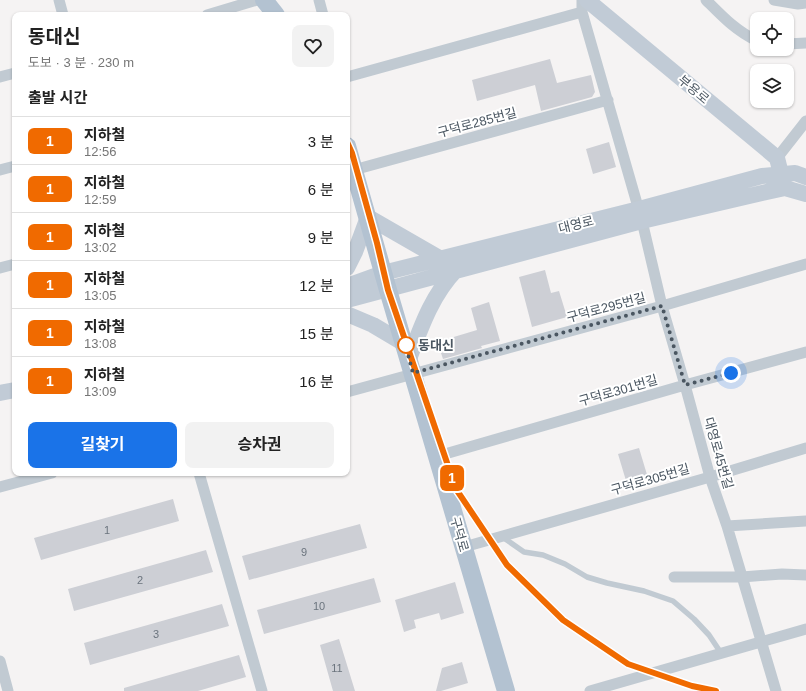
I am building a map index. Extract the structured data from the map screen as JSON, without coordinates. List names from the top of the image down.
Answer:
{
  "streets": {
    "main road": ["부용로", "대영로", "구덕로"],
    "street": [
      "구덕로285번길",
      "구덕로295번길",
      "구덕로301번길",
      "대영로45번길",
      "구덕로305번길"
    ]
  },
  "crossings": [
    ["부용로", "대영로"],
    ["부용로", "대영로45번길"],
    ["구덕로285번길", "대영로45번길"],
    ["구덕로285번길", "구덕로"],
    ["대영로", "대영로45번길"],
    ["대영로", "구덕로"],
    ["구덕로295번길", "대영로45번길"],
    ["구덕로295번길", "구덕로"],
    ["구덕로301번길", "대영로45번길"],
    ["구덕로301번길", "구덕로"],
    ["대영로45번길", "구덕로305번길"],
    ["구덕로305번길", "구덕로"]
  ],
  "places": ["동대신"],
  "lines": ["metro line 1"],
  "house_numbers": [
    "1",
    "9",
    "2",
    "10",
    "3",
    "11"
  ],
  "page": {
    "on_map": "1",
    "heading": [
      ["동대신", "도보 · 3 분 · 230 m"],
      "출발 시간"
    ],
    "list": [
      {
        "mark": "1",
        "name": "지하철",
        "note": "12:56",
        "value": "3 분"
      },
      {
        "mark": "1",
        "name": "지하철",
        "note": "12:59",
        "value": "6 분"
      },
      {
        "mark": "1",
        "name": "지하철",
        "note": "13:02",
        "value": "9 분"
      },
      {
        "mark": "1",
        "name": "지하철",
        "note": "13:05",
        "value": "12 분"
      },
      {
        "mark": "1",
        "name": "지하철",
        "note": "13:08",
        "value": "15 분"
      },
      {
        "mark": "1",
        "name": "지하철",
        "note": "13:09",
        "value": "16 분"
      }
    ],
    "buttons": ["길찾기", "승차권"]
  }
}
